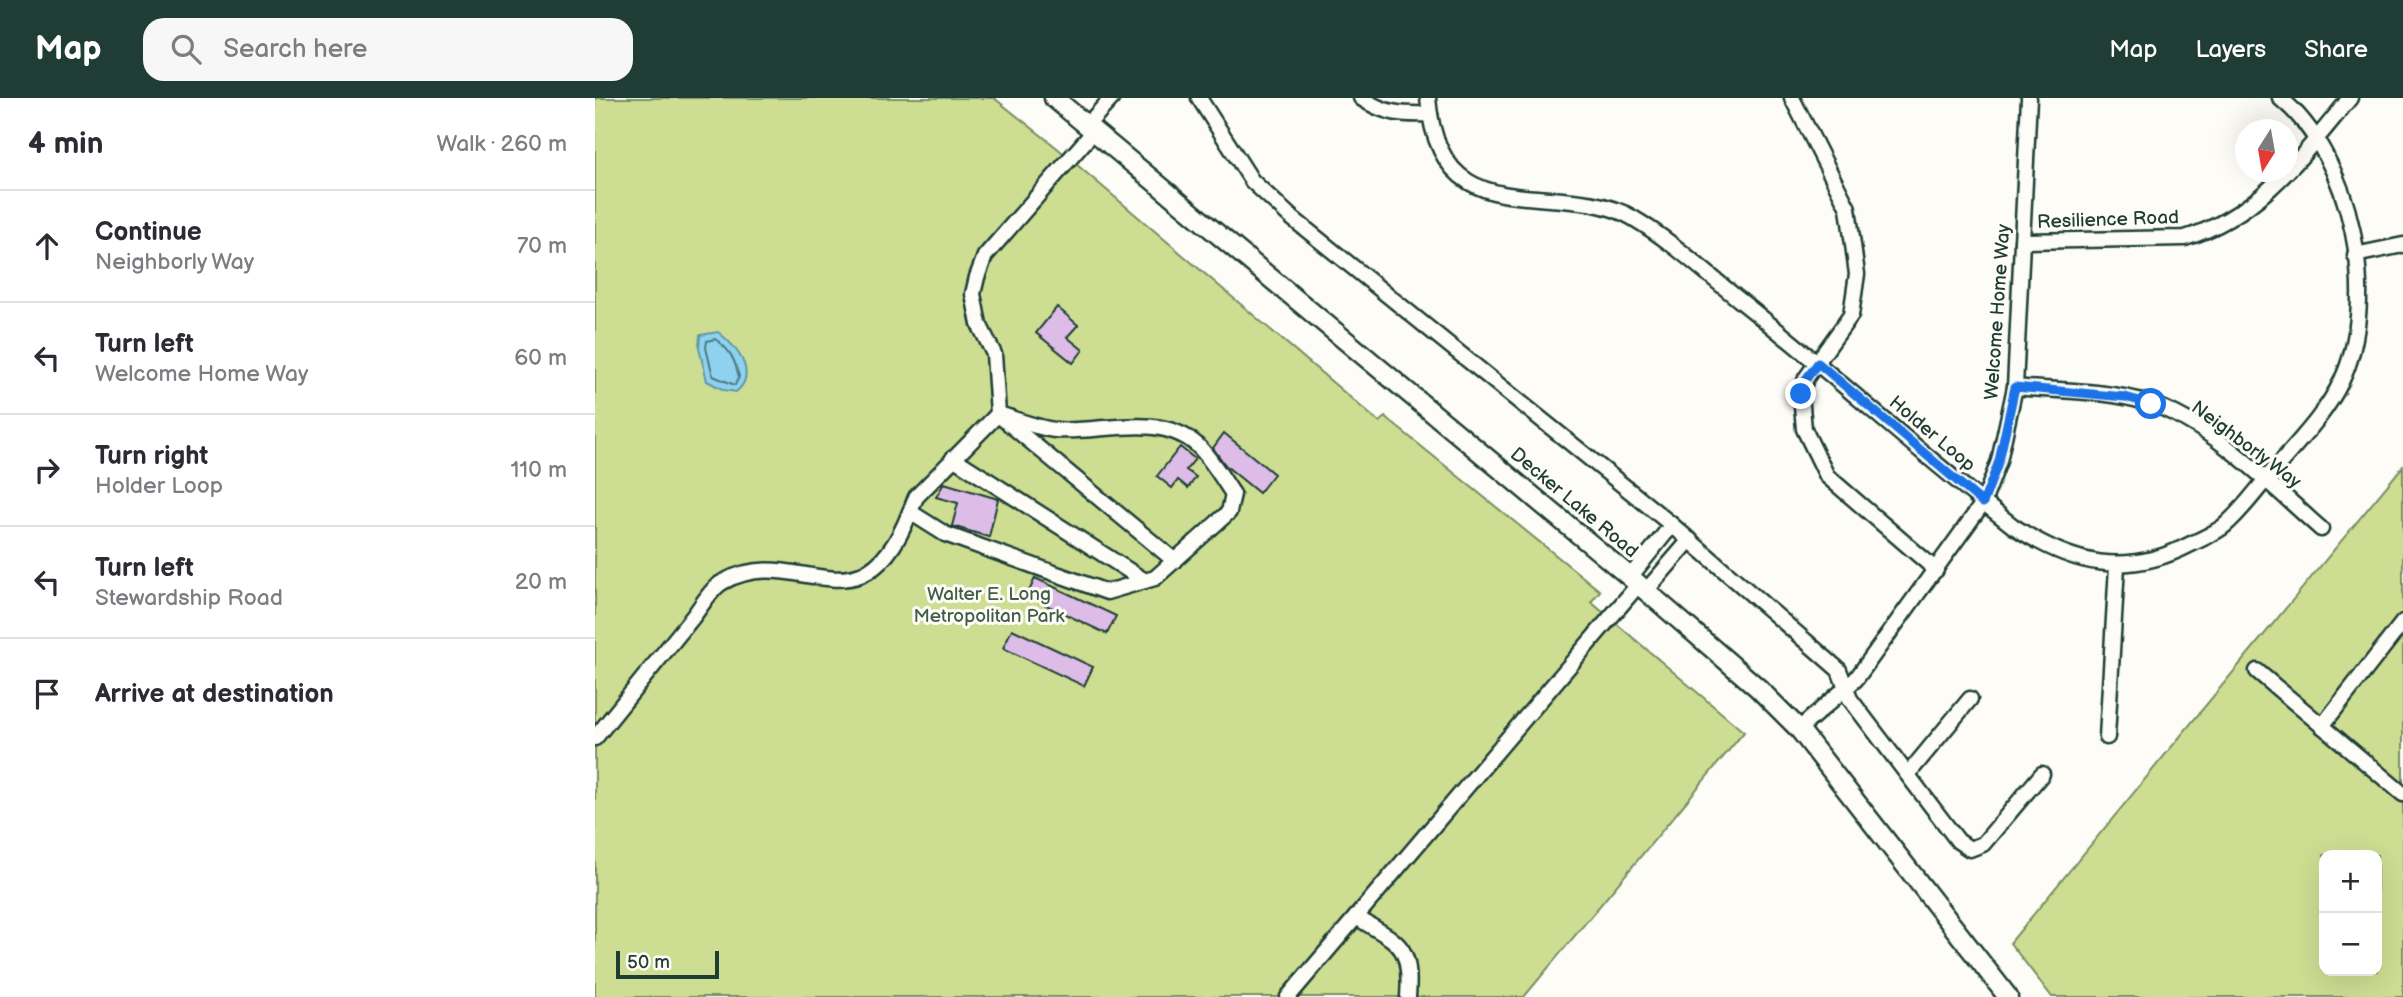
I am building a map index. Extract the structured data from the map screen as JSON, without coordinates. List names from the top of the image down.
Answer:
{
  "streets": {
    "main road": ["Decker Lake Road"],
    "street": [
      "Resilience Road",
      "Welcome Home Way",
      "Holder Loop",
      "Neighborly Way"
    ]
  },
  "crossings": [
    ["Resilience Road", "Welcome Home Way"],
    ["Resilience Road", "Holder Loop"],
    ["Welcome Home Way", "Holder Loop"],
    ["Welcome Home Way", "Neighborly Way"],
    ["Welcome Home Way", "Decker Lake Road"],
    ["Holder Loop", "Neighborly Way"]
  ],
  "parks": ["Walter E. Long Metropolitan Park"],
  "scale_bar": "50 m",
  "north": "bottom",
  "page": {
    "header": "Map",
    "search": "Search here",
    "nav": ["Map", "Layers", "Share"],
    "heading": ["4 min", "Walk · 260 m"],
    "list": [
      ["Continue", "Neighborly Way", "70 m"],
      ["Turn left", "Welcome Home Way", "60 m"],
      ["Turn right", "Holder Loop", "110 m"],
      ["Turn left", "Stewardship Road", "20 m"],
      "Arrive at destination"
    ],
    "map_buttons": ["+", "−"],
    "scale": "50 m"
  }
}
